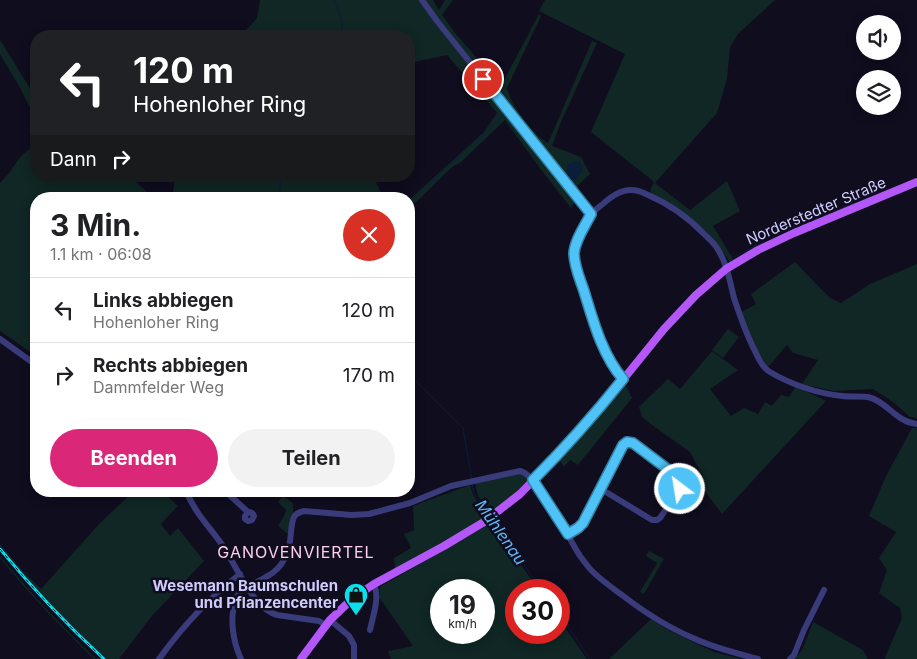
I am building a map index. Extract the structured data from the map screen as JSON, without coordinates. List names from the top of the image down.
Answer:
{
  "streets": {
    "main road": ["Norderstedter Straße"]
  },
  "districts": ["GANOVENVIERTEL"],
  "water": ["Mühlenau"],
  "places": {
    "shop": ["Wesemann Baumschulen und Pflanzencenter"]
  },
  "page": {
    "turn": ["120 m", "Hohenloher Ring"],
    "then": "Dann",
    "heading": ["3 Min.", "1.1 km · 06:08"],
    "list": [
      {
        "name": "Links abbiegen",
        "note": "Hohenloher Ring",
        "value": "120 m"
      },
      {
        "name": "Rechts abbiegen",
        "note": "Dammfelder Weg",
        "value": "170 m"
      }
    ],
    "buttons": ["Beenden", "Teilen"],
    "speed": "19 km/h",
    "limit": "30"
  }
}
